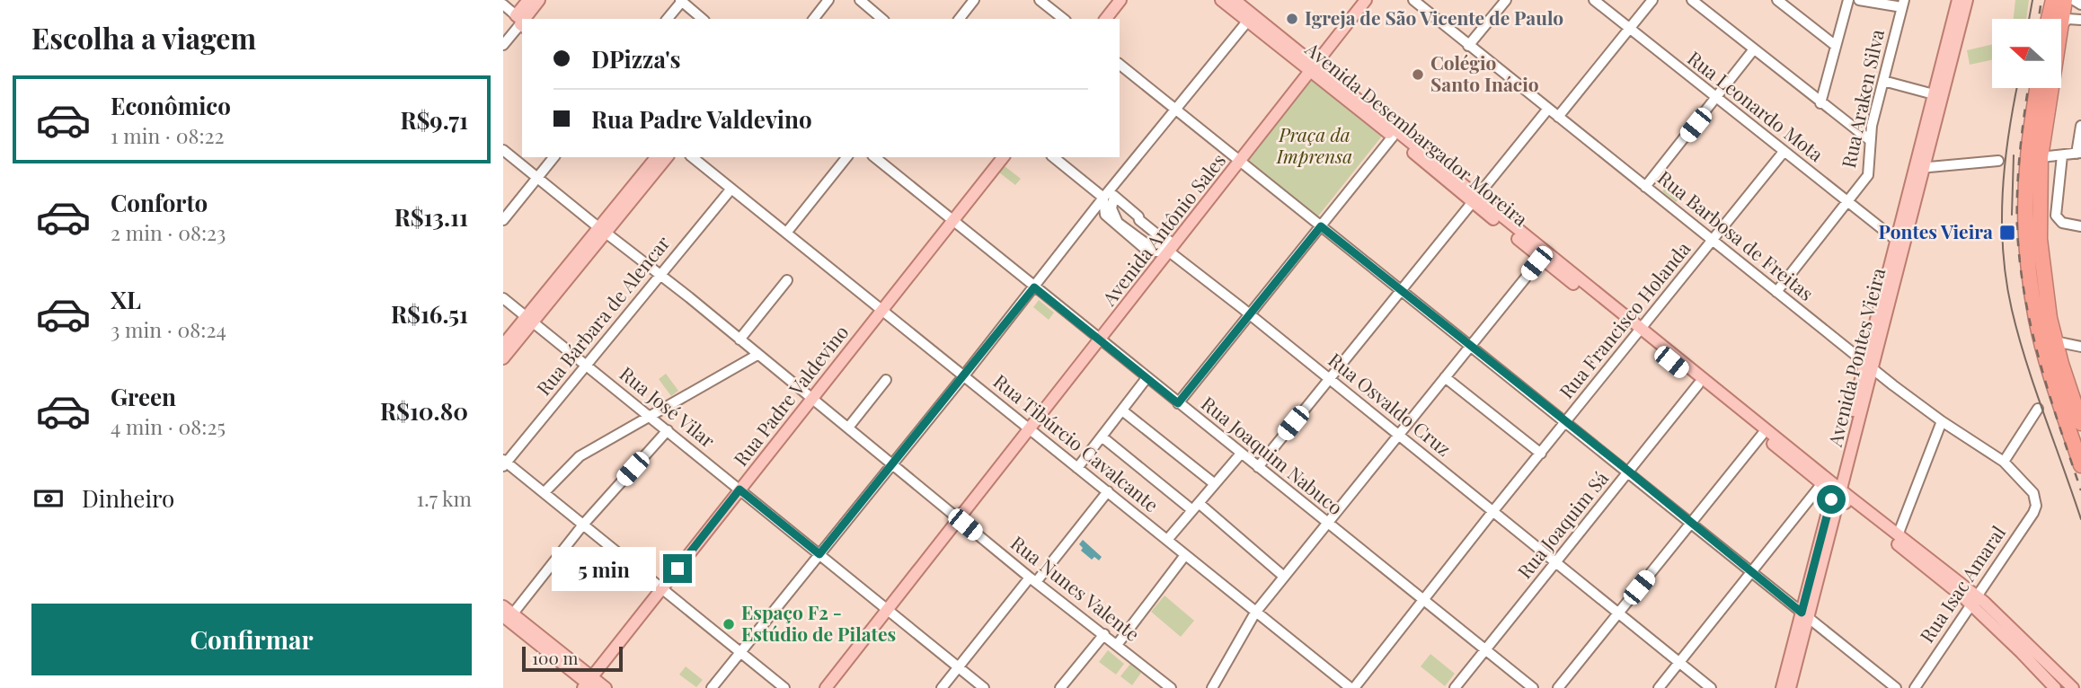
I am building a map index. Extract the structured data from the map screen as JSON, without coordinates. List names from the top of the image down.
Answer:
{
  "streets": {
    "main road": [
      "Avenida Desembargador Moreira",
      "Avenida Antônio Sales",
      "Avenida Pontes Vieira",
      "Rua Padre Valdevino"
    ],
    "street": [
      "Rua Araken Silva",
      "Rua Leonardo Mota",
      "Rua Barbosa de Freitas",
      "Rua Bárbara de Alencar",
      "Rua Francisco Holanda",
      "Rua Osvaldo Cruz",
      "Rua José Vilar",
      "Rua Tibúrcio Cavalcante",
      "Rua Joaquim Nabuco",
      "Rua Joaquim Sá",
      "Rua Isac Amaral",
      "Rua Nunes Valente"
    ]
  },
  "crossings": [
    ["Rua Araken Silva", "Rua Leonardo Mota"],
    ["Rua Leonardo Mota", "Rua Francisco Holanda"],
    ["Rua Leonardo Mota", "Avenida Pontes Vieira"],
    ["Avenida Desembargador Moreira", "Avenida Antônio Sales"],
    ["Avenida Desembargador Moreira", "Rua Francisco Holanda"],
    ["Avenida Desembargador Moreira", "Avenida Pontes Vieira"],
    ["Avenida Desembargador Moreira", "Rua Joaquim Sá"],
    ["Avenida Desembargador Moreira", "Rua Isac Amaral"],
    ["Avenida Antônio Sales", "Rua Osvaldo Cruz"],
    ["Avenida Antônio Sales", "Rua José Vilar"],
    ["Avenida Antônio Sales", "Rua Tibúrcio Cavalcante"],
    ["Avenida Antônio Sales", "Rua Joaquim Nabuco"],
    ["Avenida Antônio Sales", "Rua Nunes Valente"],
    ["Rua Barbosa de Freitas", "Rua Francisco Holanda"],
    ["Rua Barbosa de Freitas", "Avenida Pontes Vieira"],
    ["Rua Barbosa de Freitas", "Rua Isac Amaral"],
    ["Rua Bárbara de Alencar", "Rua José Vilar"],
    ["Rua Bárbara de Alencar", "Rua Tibúrcio Cavalcante"],
    ["Rua Bárbara de Alencar", "Rua Nunes Valente"],
    ["Rua Francisco Holanda", "Rua Osvaldo Cruz"],
    ["Rua Francisco Holanda", "Rua Tibúrcio Cavalcante"],
    ["Rua Francisco Holanda", "Rua Joaquim Nabuco"],
    ["Rua Padre Valdevino", "Rua José Vilar"],
    ["Rua Padre Valdevino", "Rua Tibúrcio Cavalcante"],
    ["Rua Padre Valdevino", "Rua Joaquim Nabuco"],
    ["Rua Padre Valdevino", "Rua Nunes Valente"],
    ["Rua Osvaldo Cruz", "Rua Joaquim Sá"],
    ["Rua Joaquim Nabuco", "Rua Joaquim Sá"]
  ],
  "parks": ["Praça da Imprensa"],
  "places": {
    "other": ["Igreja de São Vicente de Paulo", "Colégio Santo Inácio", "Espaço F2 - Estúdio de Pilates"],
    "transit": ["Pontes Vieira"]
  },
  "scale_bar": "100 m",
  "north": "left",
  "page": {
    "heading": "Escolha a viagem",
    "banner": ["DPizza's", "Rua Padre Valdevino"],
    "list": [
      {
        "name": "Econômico",
        "note": "1 min · 08:22",
        "value": "R$9.71"
      },
      {
        "name": "Conforto",
        "note": "2 min · 08:23",
        "value": "R$13.11"
      },
      {
        "name": "XL",
        "note": "3 min · 08:24",
        "value": "R$16.51"
      },
      {
        "name": "Green",
        "note": "4 min · 08:25",
        "value": "R$10.80"
      }
    ],
    "pay": ["Dinheiro", "1.7 km"],
    "bubble": "5 min",
    "buttons": "Confirmar",
    "scale": "100 m"
  }
}
